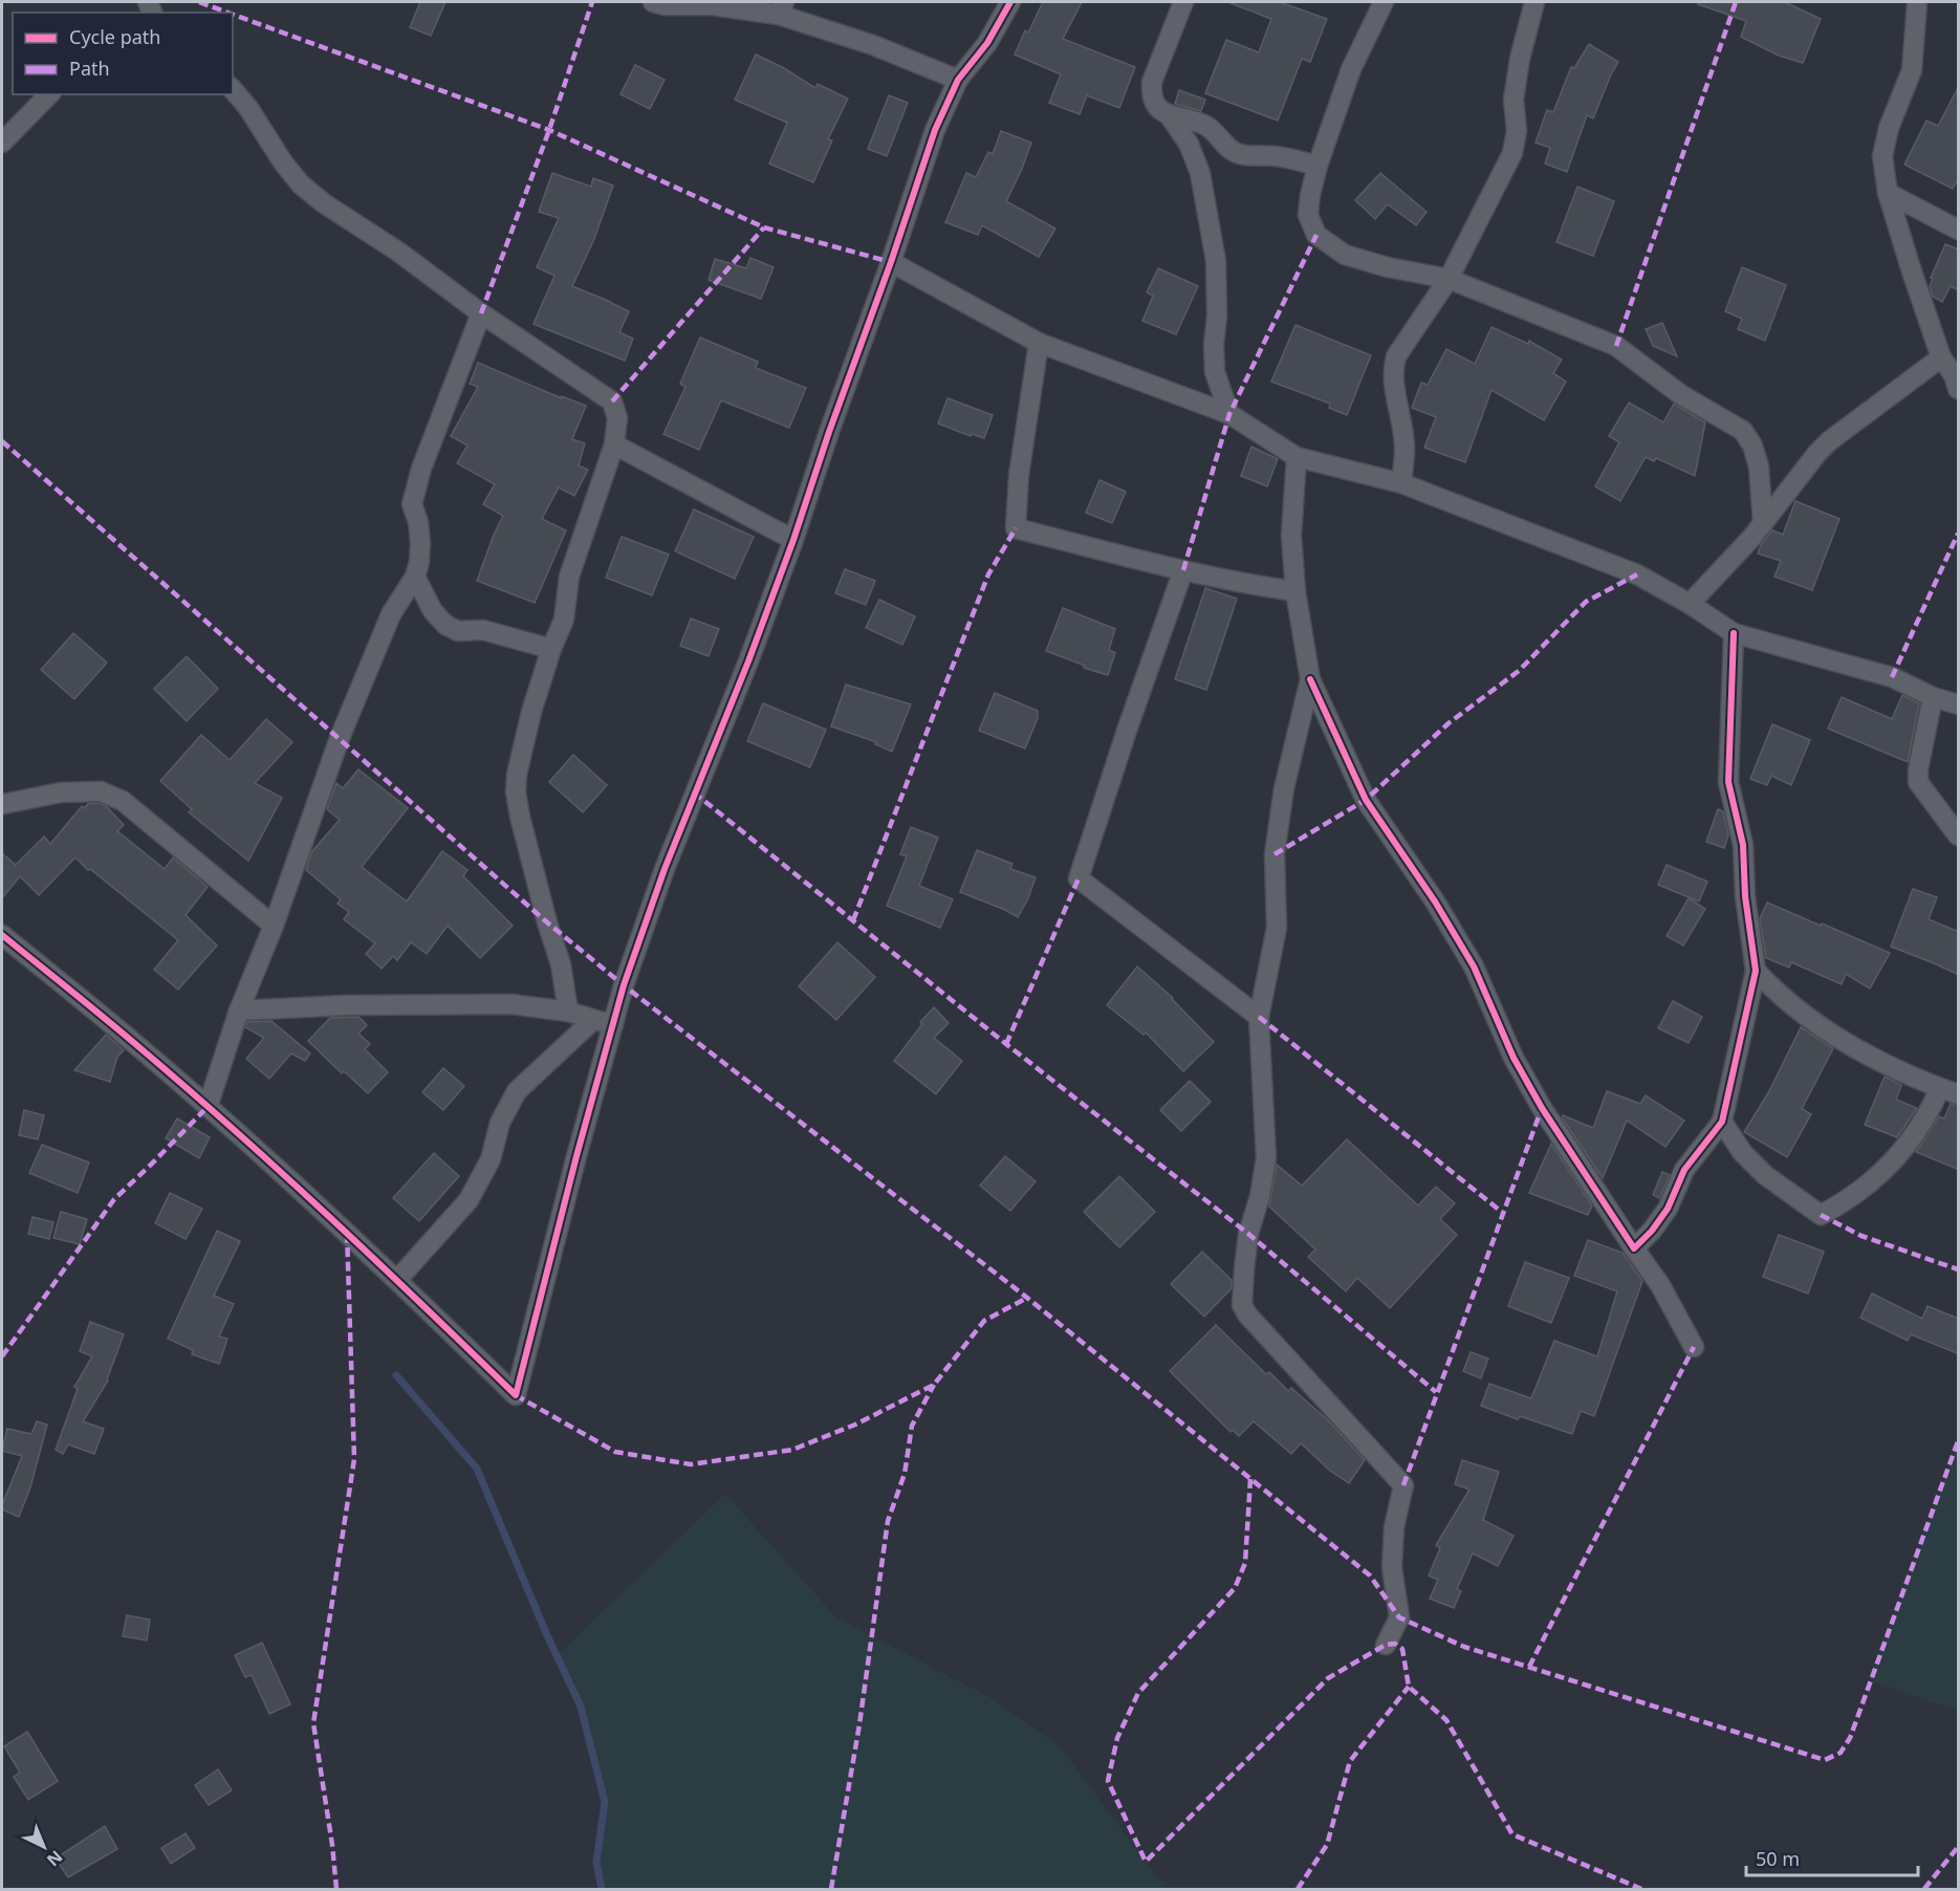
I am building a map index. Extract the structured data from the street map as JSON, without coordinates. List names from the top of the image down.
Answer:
{
  "legend": ["Cycle path", "Path"],
  "scale_bar": "50 m",
  "north": "bottom right"
}
